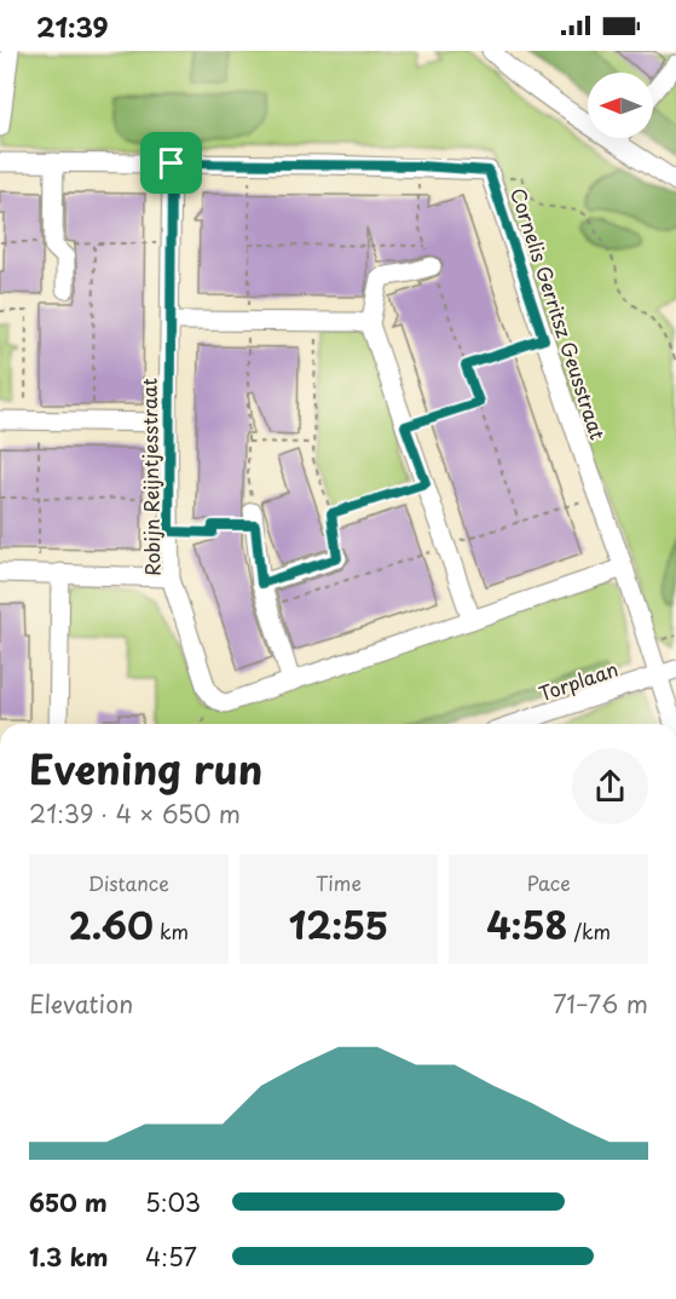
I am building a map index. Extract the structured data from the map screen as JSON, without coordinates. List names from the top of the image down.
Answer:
{
  "streets": {
    "street": ["Cornelis Gerritsz Geusstraat", "Robijn Reijntjesstraat", "Torplaan"]
  },
  "crossings": [
    ["Cornelis Gerritsz Geusstraat", "Robijn Reijntjesstraat"],
    ["Cornelis Gerritsz Geusstraat", "Torplaan"]
  ],
  "north": "left",
  "page": {
    "status": "21:39",
    "heading": ["Evening run", "21:39 · 4 × 650 m"],
    "stats": [
      ["Distance", "2.60 km"],
      ["Time", "12:55"],
      ["Pace", "4:58 /km"]
    ],
    "chart": ["Elevation", "71–76 m"],
    "list": [
      {
        "name": "650 m",
        "note": "5:03"
      },
      {
        "name": "1.3 km",
        "note": "4:57"
      }
    ]
  }
}
